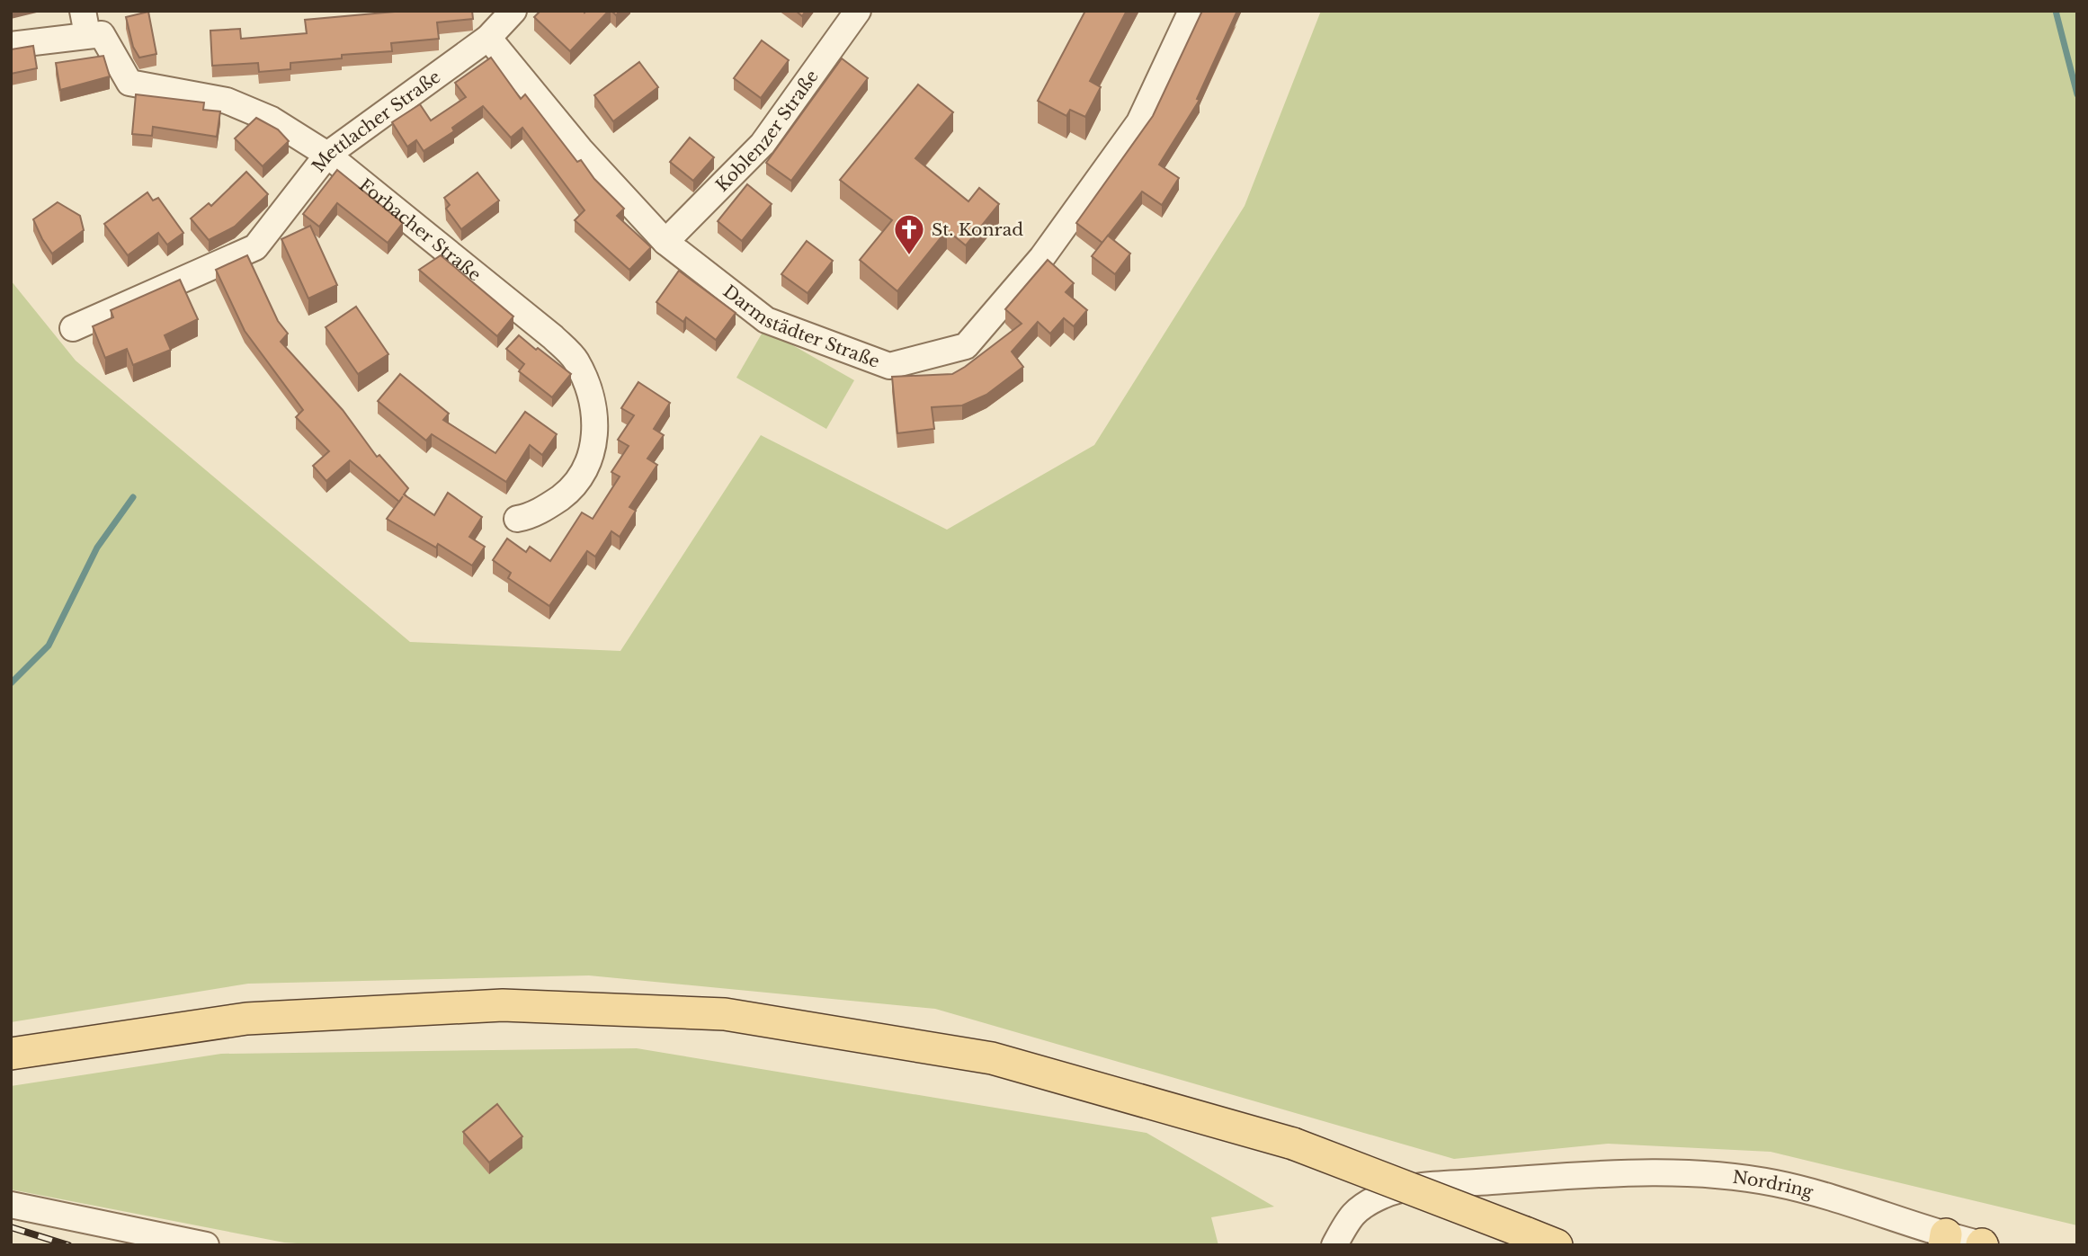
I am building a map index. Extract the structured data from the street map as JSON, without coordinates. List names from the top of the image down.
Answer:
{
  "streets": {
    "street": [
      "Mettlacher Straße",
      "Koblenzer Straße",
      "Forbacher Straße",
      "Darmstädter Straße",
      "Nordring"
    ]
  },
  "crossings": [
    ["Mettlacher Straße", "Forbacher Straße"],
    ["Mettlacher Straße", "Darmstädter Straße"],
    ["Koblenzer Straße", "Darmstädter Straße"]
  ],
  "places": {
    "church": ["St. Konrad"]
  }
}
